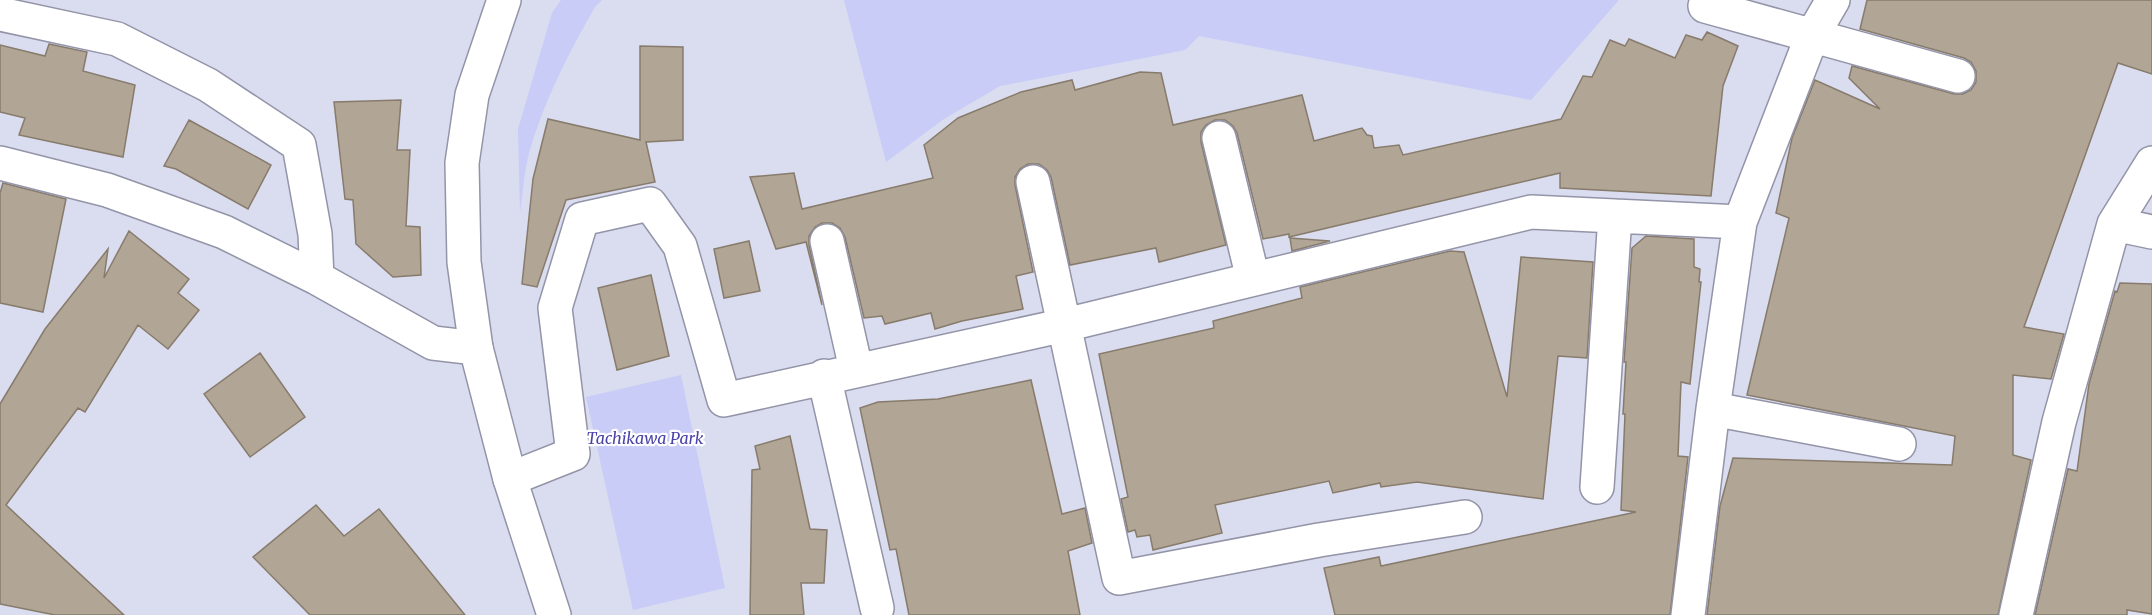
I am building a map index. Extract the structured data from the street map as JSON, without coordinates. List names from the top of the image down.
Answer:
{
  "parks": ["Tachikawa Park"]
}
